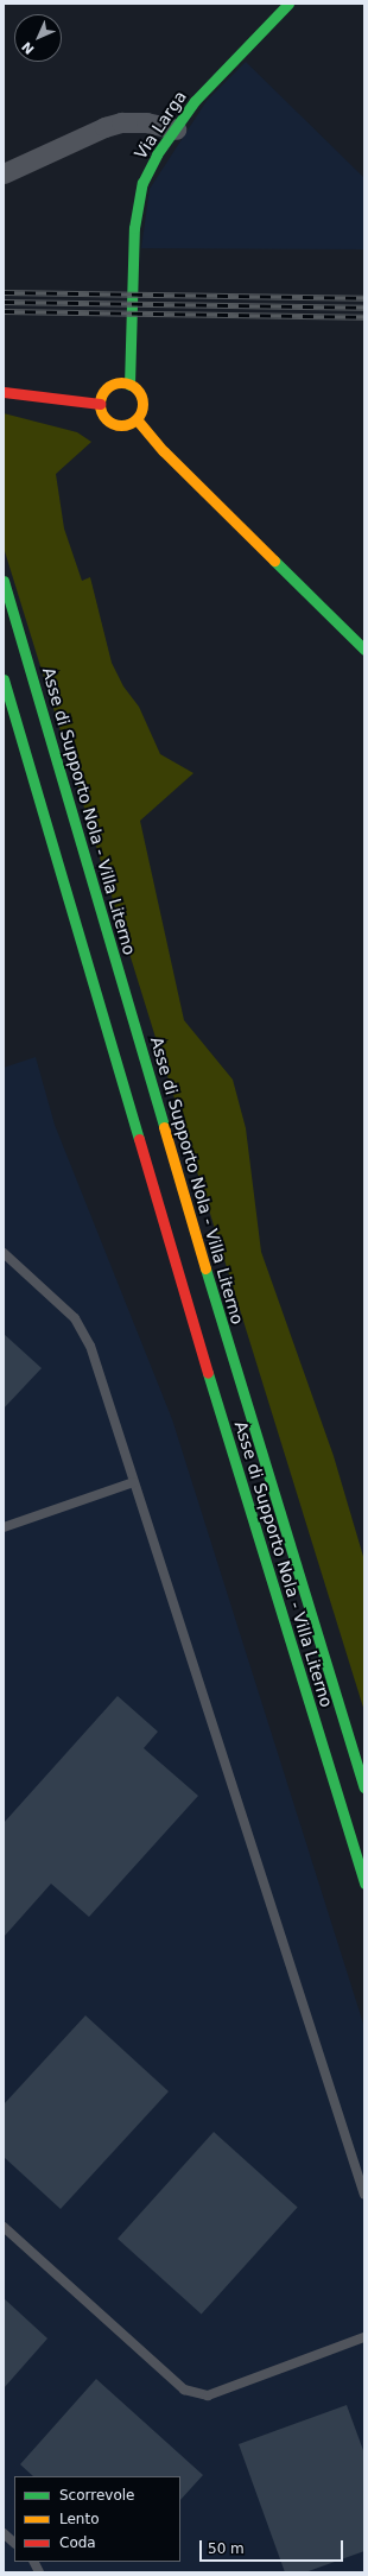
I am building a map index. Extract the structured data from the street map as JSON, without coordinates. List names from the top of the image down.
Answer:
{
  "streets": {
    "main road": ["Via Larga", "Asse di Supporto Nola - Villa Literno"]
  },
  "legend": ["Scorrevole", "Lento", "Coda"],
  "scale_bar": "50 m",
  "north": "bottom left"
}
